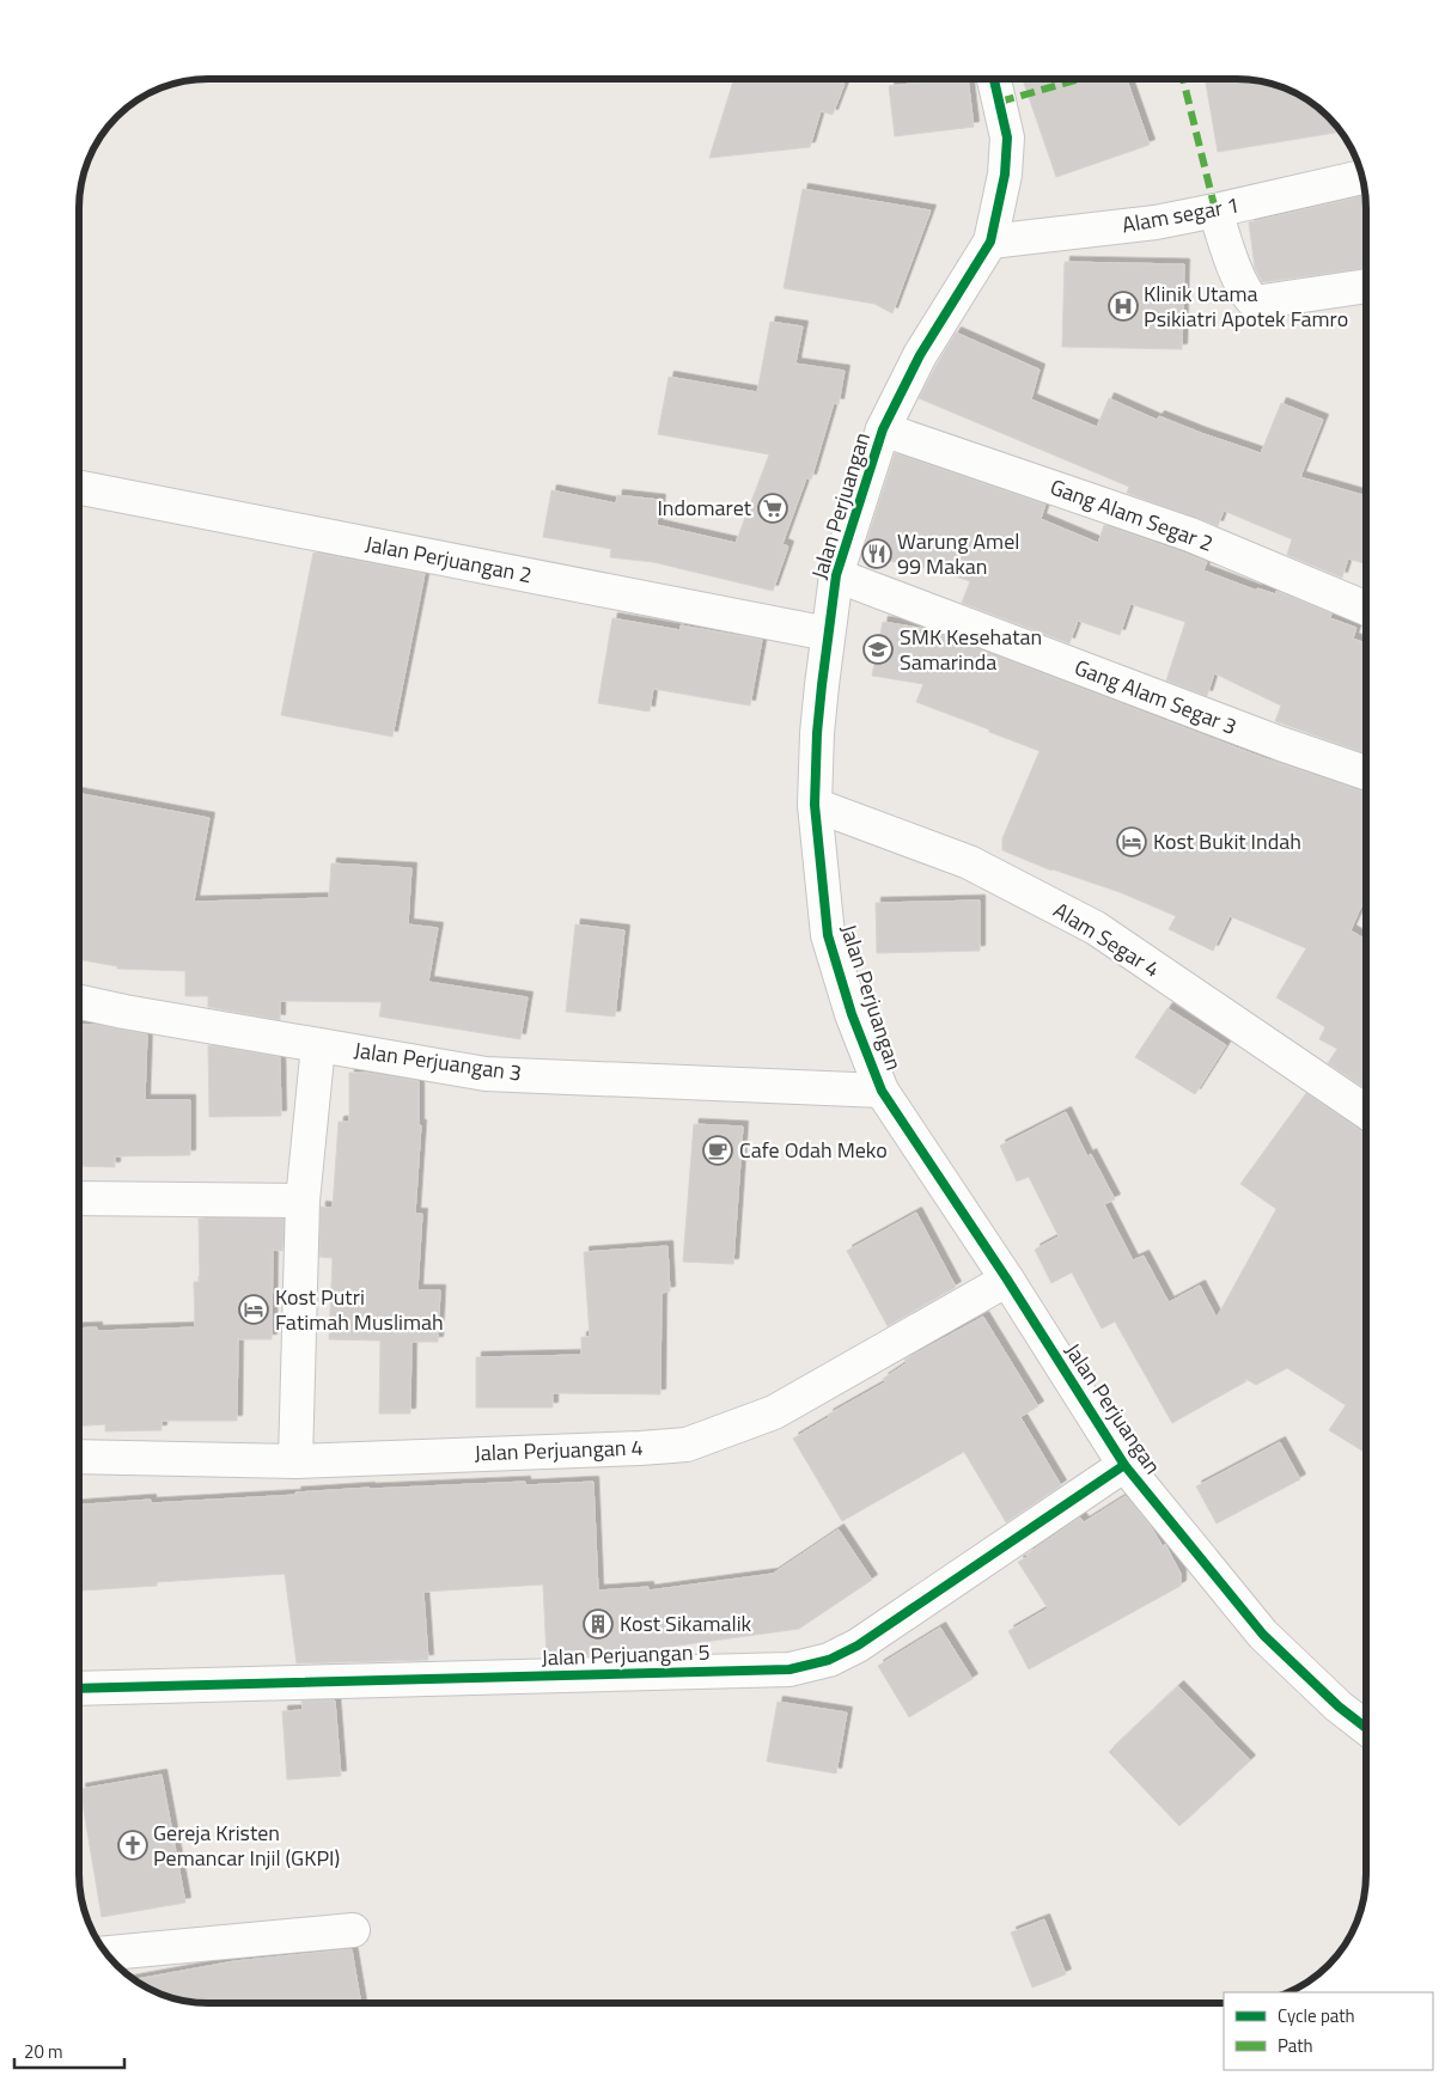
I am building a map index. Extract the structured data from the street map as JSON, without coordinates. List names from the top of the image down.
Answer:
{
  "streets": {
    "street": [
      "Alam segar 1",
      "Jalan Perjuangan",
      "Gang Alam Segar 2",
      "Jalan Perjuangan 2",
      "Gang Alam Segar 3",
      "Alam Segar 4",
      "Jalan Perjuangan 3",
      "Jalan Perjuangan 4",
      "Jalan Perjuangan 5"
    ]
  },
  "crossings": [
    ["Alam segar 1", "Jalan Perjuangan"],
    ["Jalan Perjuangan", "Gang Alam Segar 2"],
    ["Jalan Perjuangan", "Jalan Perjuangan 2"],
    ["Jalan Perjuangan", "Gang Alam Segar 3"],
    ["Jalan Perjuangan", "Alam Segar 4"],
    ["Jalan Perjuangan", "Jalan Perjuangan 3"],
    ["Jalan Perjuangan", "Jalan Perjuangan 4"],
    ["Jalan Perjuangan", "Jalan Perjuangan 5"]
  ],
  "places": {
    "hospital": ["Klinik Utama Psikiatri Apotek Famro"],
    "supermarket": ["Indomaret"],
    "restaurant": ["Warung Amel 99 Makan"],
    "school or university": ["SMK Kesehatan Samarinda"],
    "hotel": ["Kost Bukit Indah", "Kost Putri Fatimah Muslimah"],
    "cafe": ["Cafe Odah Meko"],
    "building": ["Kost Sikamalik"],
    "church": ["Gereja Kristen Pemancar Injil (GKPI)"]
  },
  "legend": ["Cycle path", "Path"],
  "scale_bar": "20 m"
}
